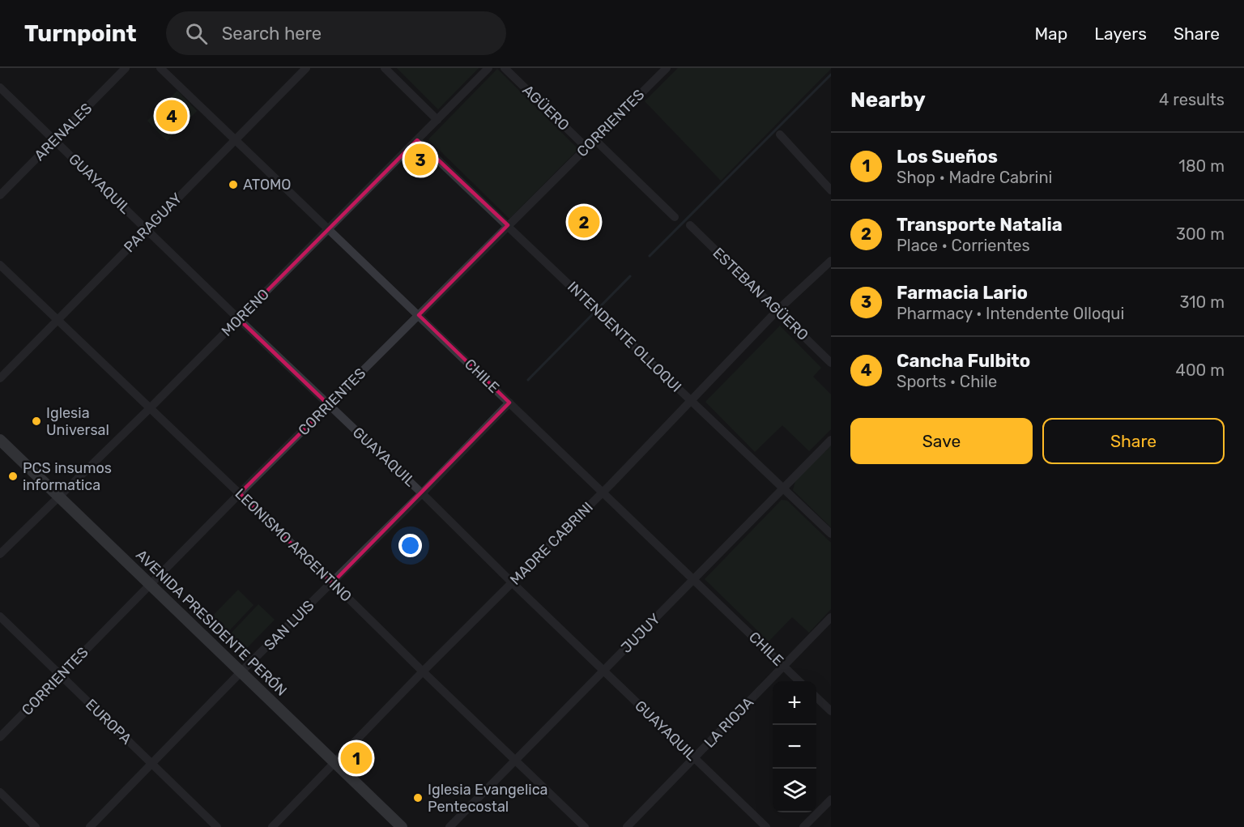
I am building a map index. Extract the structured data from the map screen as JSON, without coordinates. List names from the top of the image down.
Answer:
{
  "streets": {
    "main road": ["AVENIDA PRESIDENTE PERÓN"],
    "street": [
      "AGÜERO",
      "CORRIENTES",
      "ARENALES",
      "GUAYAQUIL",
      "PARAGUAY",
      "ESTEBAN AGÜERO",
      "MORENO",
      "INTENDENTE OLLOQUI",
      "CHILE",
      "MADRE CABRINI",
      "LEONISMO ARGENTINO",
      "SAN LUIS",
      "JUJUY",
      "EUROPA",
      "LA RIOJA"
    ]
  },
  "crossings": [
    ["AGÜERO", "CORRIENTES"],
    ["CORRIENTES", "GUAYAQUIL"],
    ["CORRIENTES", "INTENDENTE OLLOQUI"],
    ["CORRIENTES", "CHILE"],
    ["CORRIENTES", "LEONISMO ARGENTINO"],
    ["CORRIENTES", "AVENIDA PRESIDENTE PERÓN"],
    ["CORRIENTES", "EUROPA"],
    ["ARENALES", "GUAYAQUIL"],
    ["GUAYAQUIL", "PARAGUAY"],
    ["GUAYAQUIL", "MORENO"],
    ["GUAYAQUIL", "MADRE CABRINI"],
    ["GUAYAQUIL", "SAN LUIS"],
    ["GUAYAQUIL", "JUJUY"],
    ["GUAYAQUIL", "LA RIOJA"],
    ["PARAGUAY", "CHILE"],
    ["PARAGUAY", "LEONISMO ARGENTINO"],
    ["ESTEBAN AGÜERO", "MADRE CABRINI"],
    ["MORENO", "INTENDENTE OLLOQUI"],
    ["MORENO", "CHILE"],
    ["MORENO", "LEONISMO ARGENTINO"],
    ["MORENO", "AVENIDA PRESIDENTE PERÓN"],
    ["INTENDENTE OLLOQUI", "MADRE CABRINI"],
    ["INTENDENTE OLLOQUI", "JUJUY"],
    ["CHILE", "MADRE CABRINI"],
    ["CHILE", "SAN LUIS"],
    ["CHILE", "JUJUY"],
    ["CHILE", "LA RIOJA"],
    ["MADRE CABRINI", "LEONISMO ARGENTINO"],
    ["MADRE CABRINI", "AVENIDA PRESIDENTE PERÓN"],
    ["LEONISMO ARGENTINO", "SAN LUIS"],
    ["LEONISMO ARGENTINO", "JUJUY"],
    ["AVENIDA PRESIDENTE PERÓN", "SAN LUIS"],
    ["SAN LUIS", "EUROPA"]
  ],
  "places": [
    "ATOMO",
    "Iglesia Universal",
    "PCS insumos informatica",
    "Iglesia Evangelica Pentecostal"
  ],
  "page": {
    "header": "Turnpoint",
    "search": "Search here",
    "nav": ["Map", "Layers", "Share"],
    "heading": ["Nearby", "4 results"],
    "pins": [
      "4",
      "3",
      "2",
      "1"
    ],
    "list": [
      {
        "mark": "1",
        "name": "Los Sueños",
        "note": "Shop · Madre Cabrini",
        "value": "180 m"
      },
      {
        "mark": "2",
        "name": "Transporte Natalia",
        "note": "Place · Corrientes",
        "value": "300 m"
      },
      {
        "mark": "3",
        "name": "Farmacia Lario",
        "note": "Pharmacy · Intendente Olloqui",
        "value": "310 m"
      },
      {
        "mark": "4",
        "name": "Cancha Fulbito",
        "note": "Sports · Chile",
        "value": "400 m"
      }
    ],
    "buttons": ["Save", "Share"],
    "map_buttons": ["+", "−"]
  }
}
